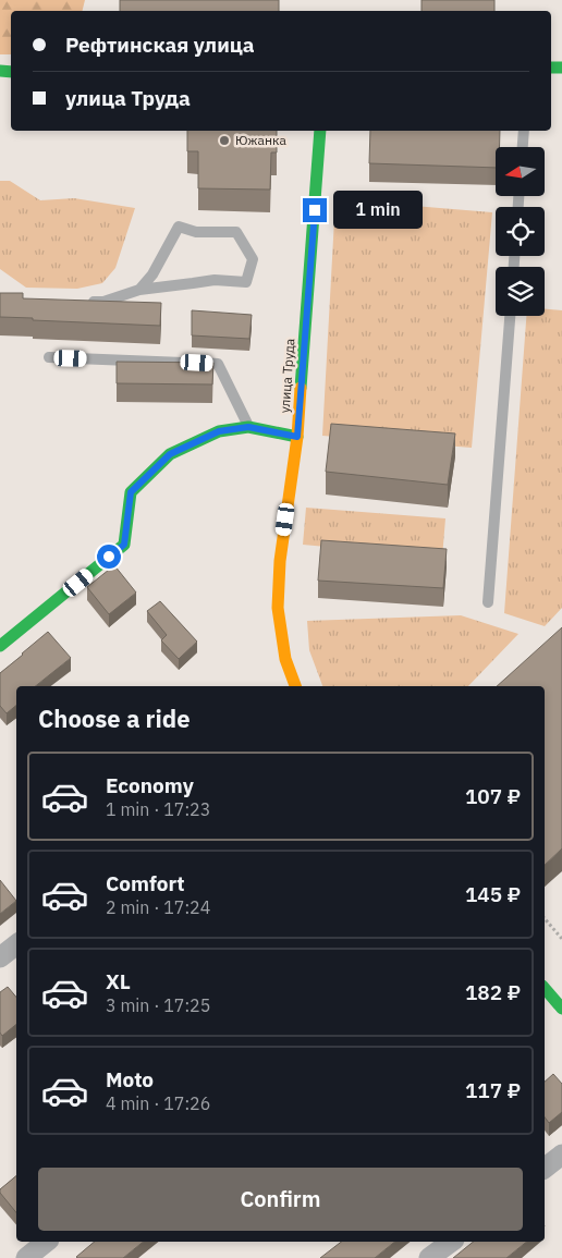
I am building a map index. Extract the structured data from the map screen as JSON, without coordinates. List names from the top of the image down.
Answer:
{
  "streets": {
    "street": ["улица Труда"]
  },
  "places": ["Южанка"],
  "north": "left",
  "page": {
    "banner": ["Рефтинская улица", "улица Труда"],
    "bubble": "1 min",
    "heading": "Choose a ride",
    "list": [
      {
        "name": "Economy",
        "note": "1 min · 17:23",
        "value": "107 ₽"
      },
      {
        "name": "Comfort",
        "note": "2 min · 17:24",
        "value": "145 ₽"
      },
      {
        "name": "XL",
        "note": "3 min · 17:25",
        "value": "182 ₽"
      },
      {
        "name": "Moto",
        "note": "4 min · 17:26",
        "value": "117 ₽"
      }
    ],
    "buttons": "Confirm"
  }
}
